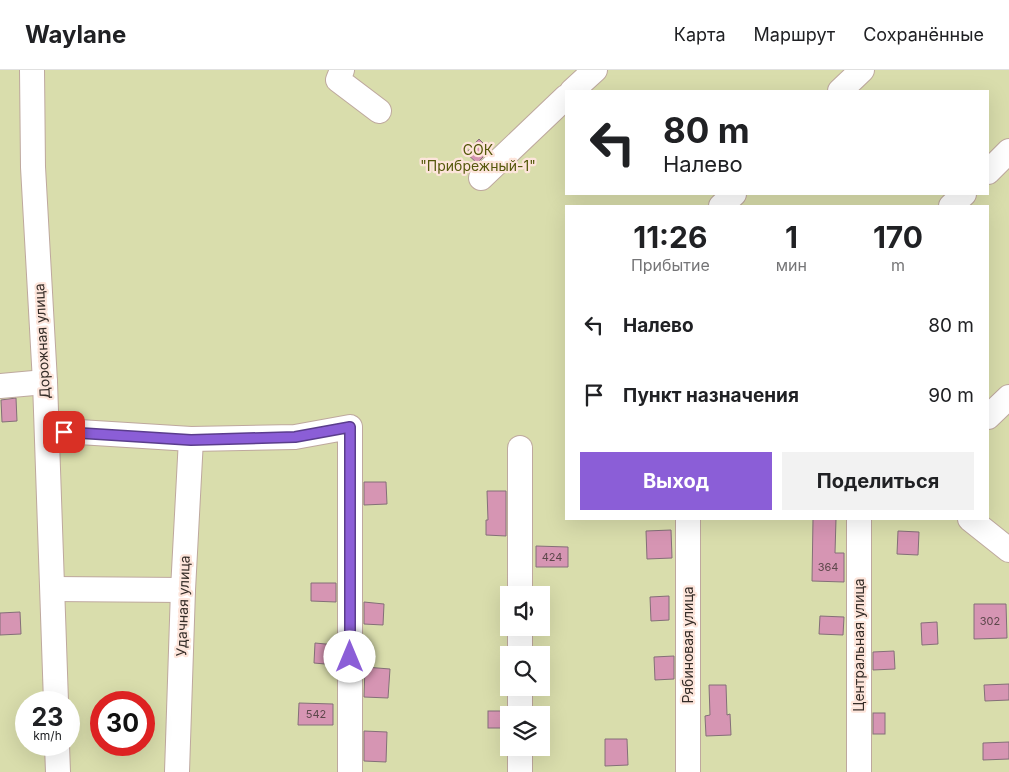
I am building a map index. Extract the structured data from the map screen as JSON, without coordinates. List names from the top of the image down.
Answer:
{
  "streets": {
    "street": [
      "Дорожная улица",
      "Удачная улица",
      "Рябиновая улица",
      "Центральная улица"
    ]
  },
  "parks": ["СОК \"Прибрежный-1\""],
  "house_numbers": [
    "424",
    "364",
    "302",
    "542"
  ],
  "page": {
    "header": "Waylane",
    "nav": ["Карта", "Маршрут", "Сохранённые"],
    "turn": ["80 m", "Налево"],
    "eta": [
      "11:26",
      "Прибытие",
      "1",
      "мин",
      "170",
      "m"
    ],
    "list": [
      {
        "name": "Налево",
        "value": "80 m"
      },
      {
        "name": "Пункт назначения",
        "value": "90 m"
      }
    ],
    "buttons": ["Выход", "Поделиться"],
    "speed": "23 km/h",
    "limit": "30"
  }
}
